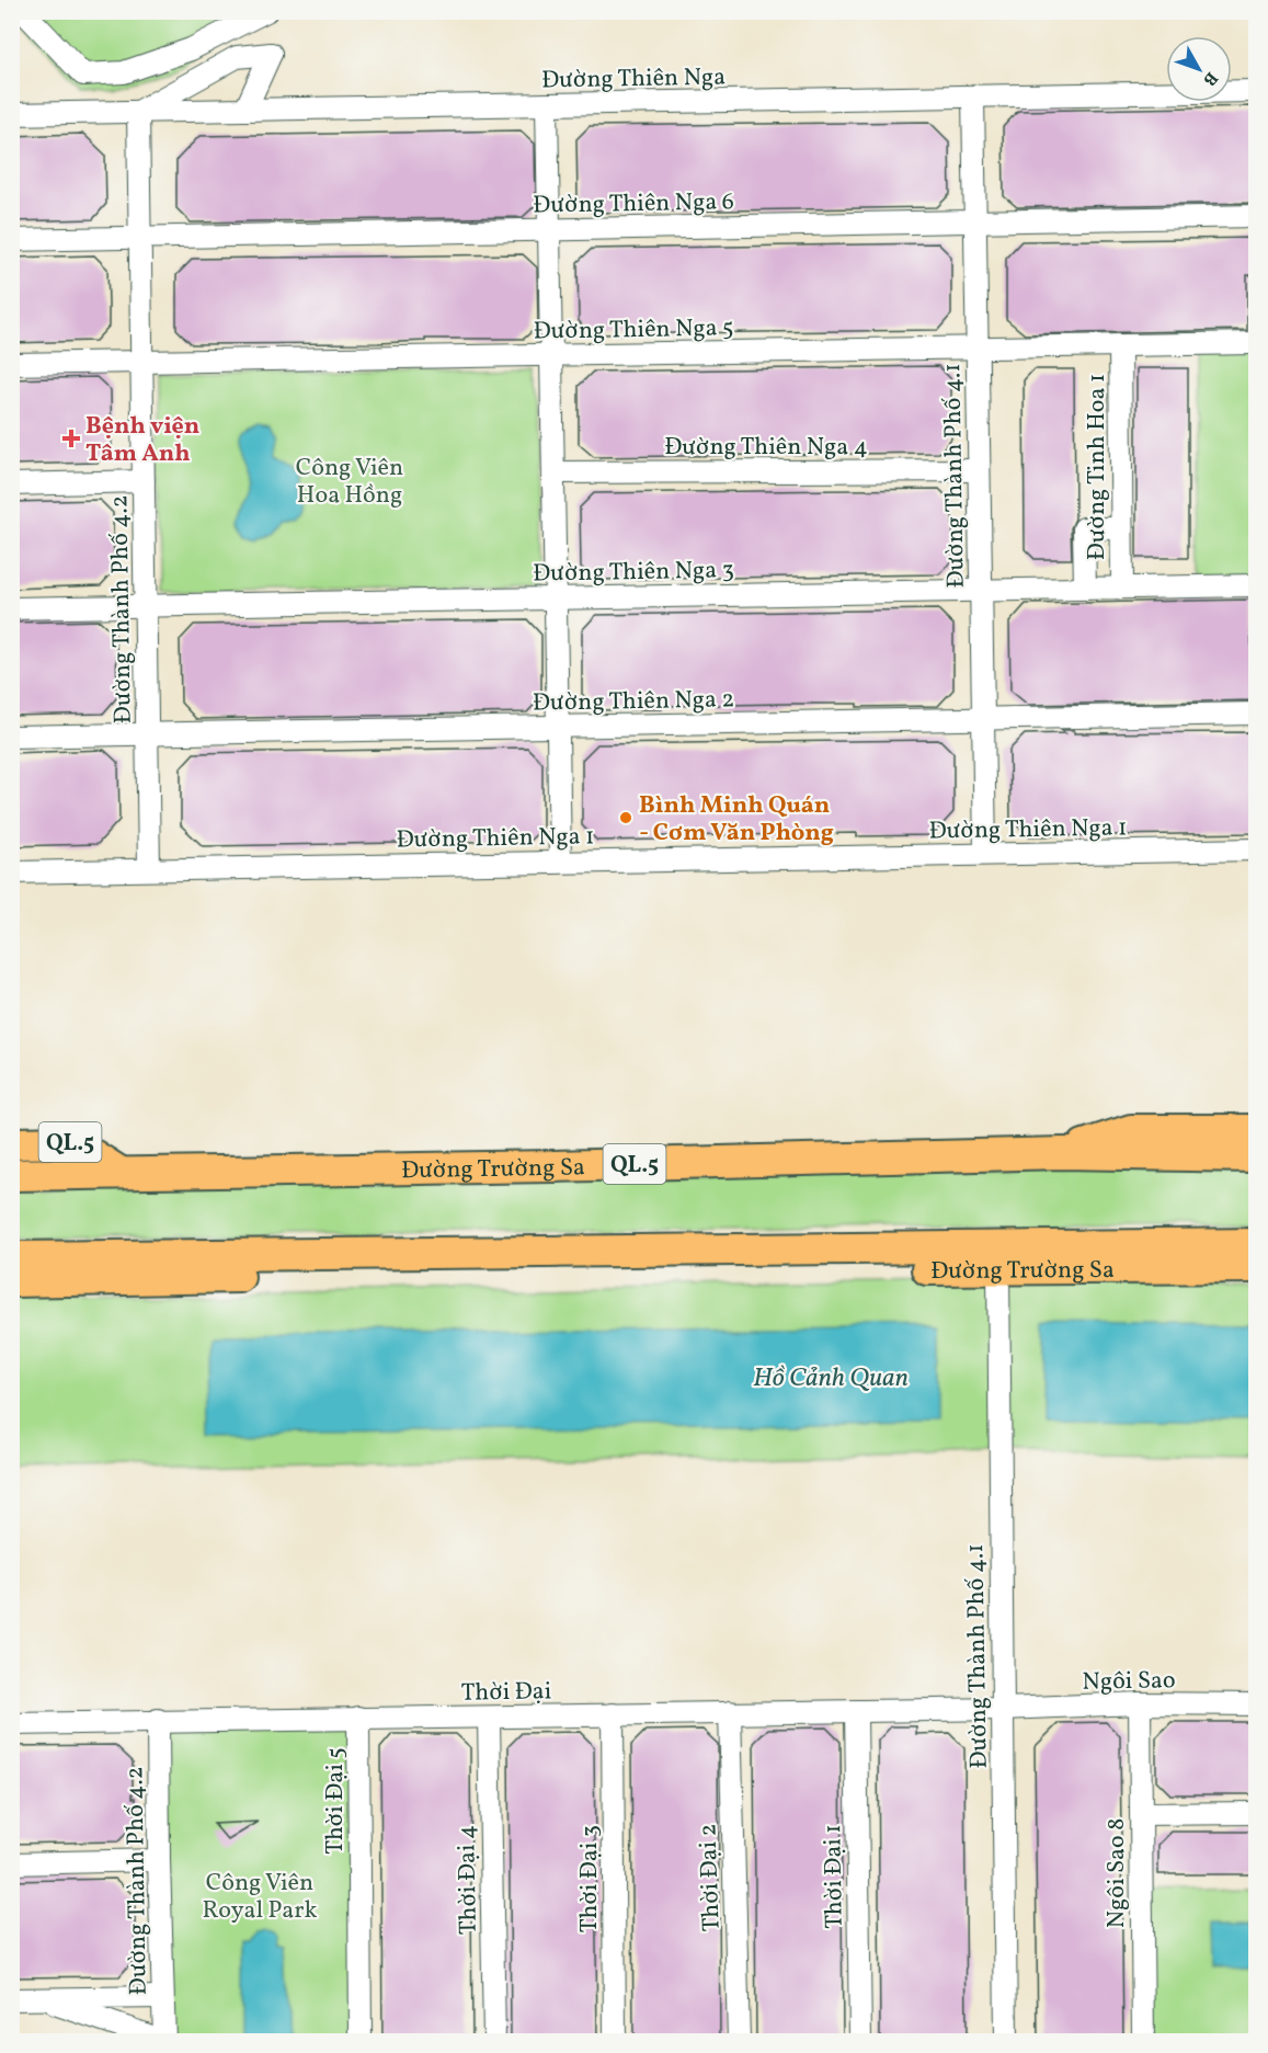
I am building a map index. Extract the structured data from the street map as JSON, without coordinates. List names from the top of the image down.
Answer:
{
  "streets": {
    "highway": ["QL.5", "Đường Trường Sa"],
    "street": [
      "Đường Thiên Nga",
      "Đường Thiên Nga 6",
      "Đường Thiên Nga 5",
      "Đường Thiên Nga 4",
      "Đường Tinh Hoa 1",
      "Đường Thành Phố 4.1",
      "Đường Thiên Nga 3",
      "Đường Thành Phố 4.2",
      "Đường Thiên Nga 2",
      "Đường Thiên Nga 1",
      "Ngôi Sao",
      "Thời Đại",
      "Thời Đại 5",
      "Ngôi Sao 8",
      "Thời Đại 1",
      "Thời Đại 2",
      "Thời Đại 3",
      "Thời Đại 4"
    ]
  },
  "crossings": [
    ["Đường Thiên Nga", "Đường Thành Phố 4.1"],
    ["Đường Thiên Nga", "Đường Thành Phố 4.2"],
    ["Đường Thiên Nga 6", "Đường Thành Phố 4.1"],
    ["Đường Thiên Nga 6", "Đường Thành Phố 4.2"],
    ["Đường Thiên Nga 5", "Đường Tinh Hoa 1"],
    ["Đường Thiên Nga 5", "Đường Thành Phố 4.1"],
    ["Đường Thiên Nga 5", "Đường Thành Phố 4.2"],
    ["Đường Thiên Nga 4", "Đường Thành Phố 4.1"],
    ["Đường Tinh Hoa 1", "Đường Thiên Nga 3"],
    ["Đường Thành Phố 4.1", "Đường Thiên Nga 3"],
    ["Đường Thành Phố 4.1", "Đường Thiên Nga 2"],
    ["Đường Thành Phố 4.1", "Đường Thiên Nga 1"],
    ["Đường Thành Phố 4.1", "Đường Trường Sa"],
    ["Đường Thành Phố 4.1", "Ngôi Sao"],
    ["Đường Thành Phố 4.1", "Thời Đại"],
    ["Đường Thiên Nga 3", "Đường Thành Phố 4.2"],
    ["Đường Thành Phố 4.2", "Đường Thiên Nga 2"],
    ["Đường Thành Phố 4.2", "Đường Thiên Nga 1"],
    ["Đường Thành Phố 4.2", "Thời Đại"],
    ["QL.5", "Đường Trường Sa"],
    ["Ngôi Sao", "Thời Đại"],
    ["Ngôi Sao", "Ngôi Sao 8"],
    ["Thời Đại", "Thời Đại 5"],
    ["Thời Đại", "Thời Đại 1"],
    ["Thời Đại", "Thời Đại 2"],
    ["Thời Đại", "Thời Đại 3"],
    ["Thời Đại", "Thời Đại 4"]
  ],
  "water": ["Hồ Cảnh Quan"],
  "parks": ["Công Viên Hoa Hồng", "Công Viên Royal Park"],
  "places": {
    "health": ["Bệnh viện Tâm Anh"],
    "other": ["Bình Minh Quán - Cơm Văn Phòng"]
  },
  "north": "bottom right"
}
